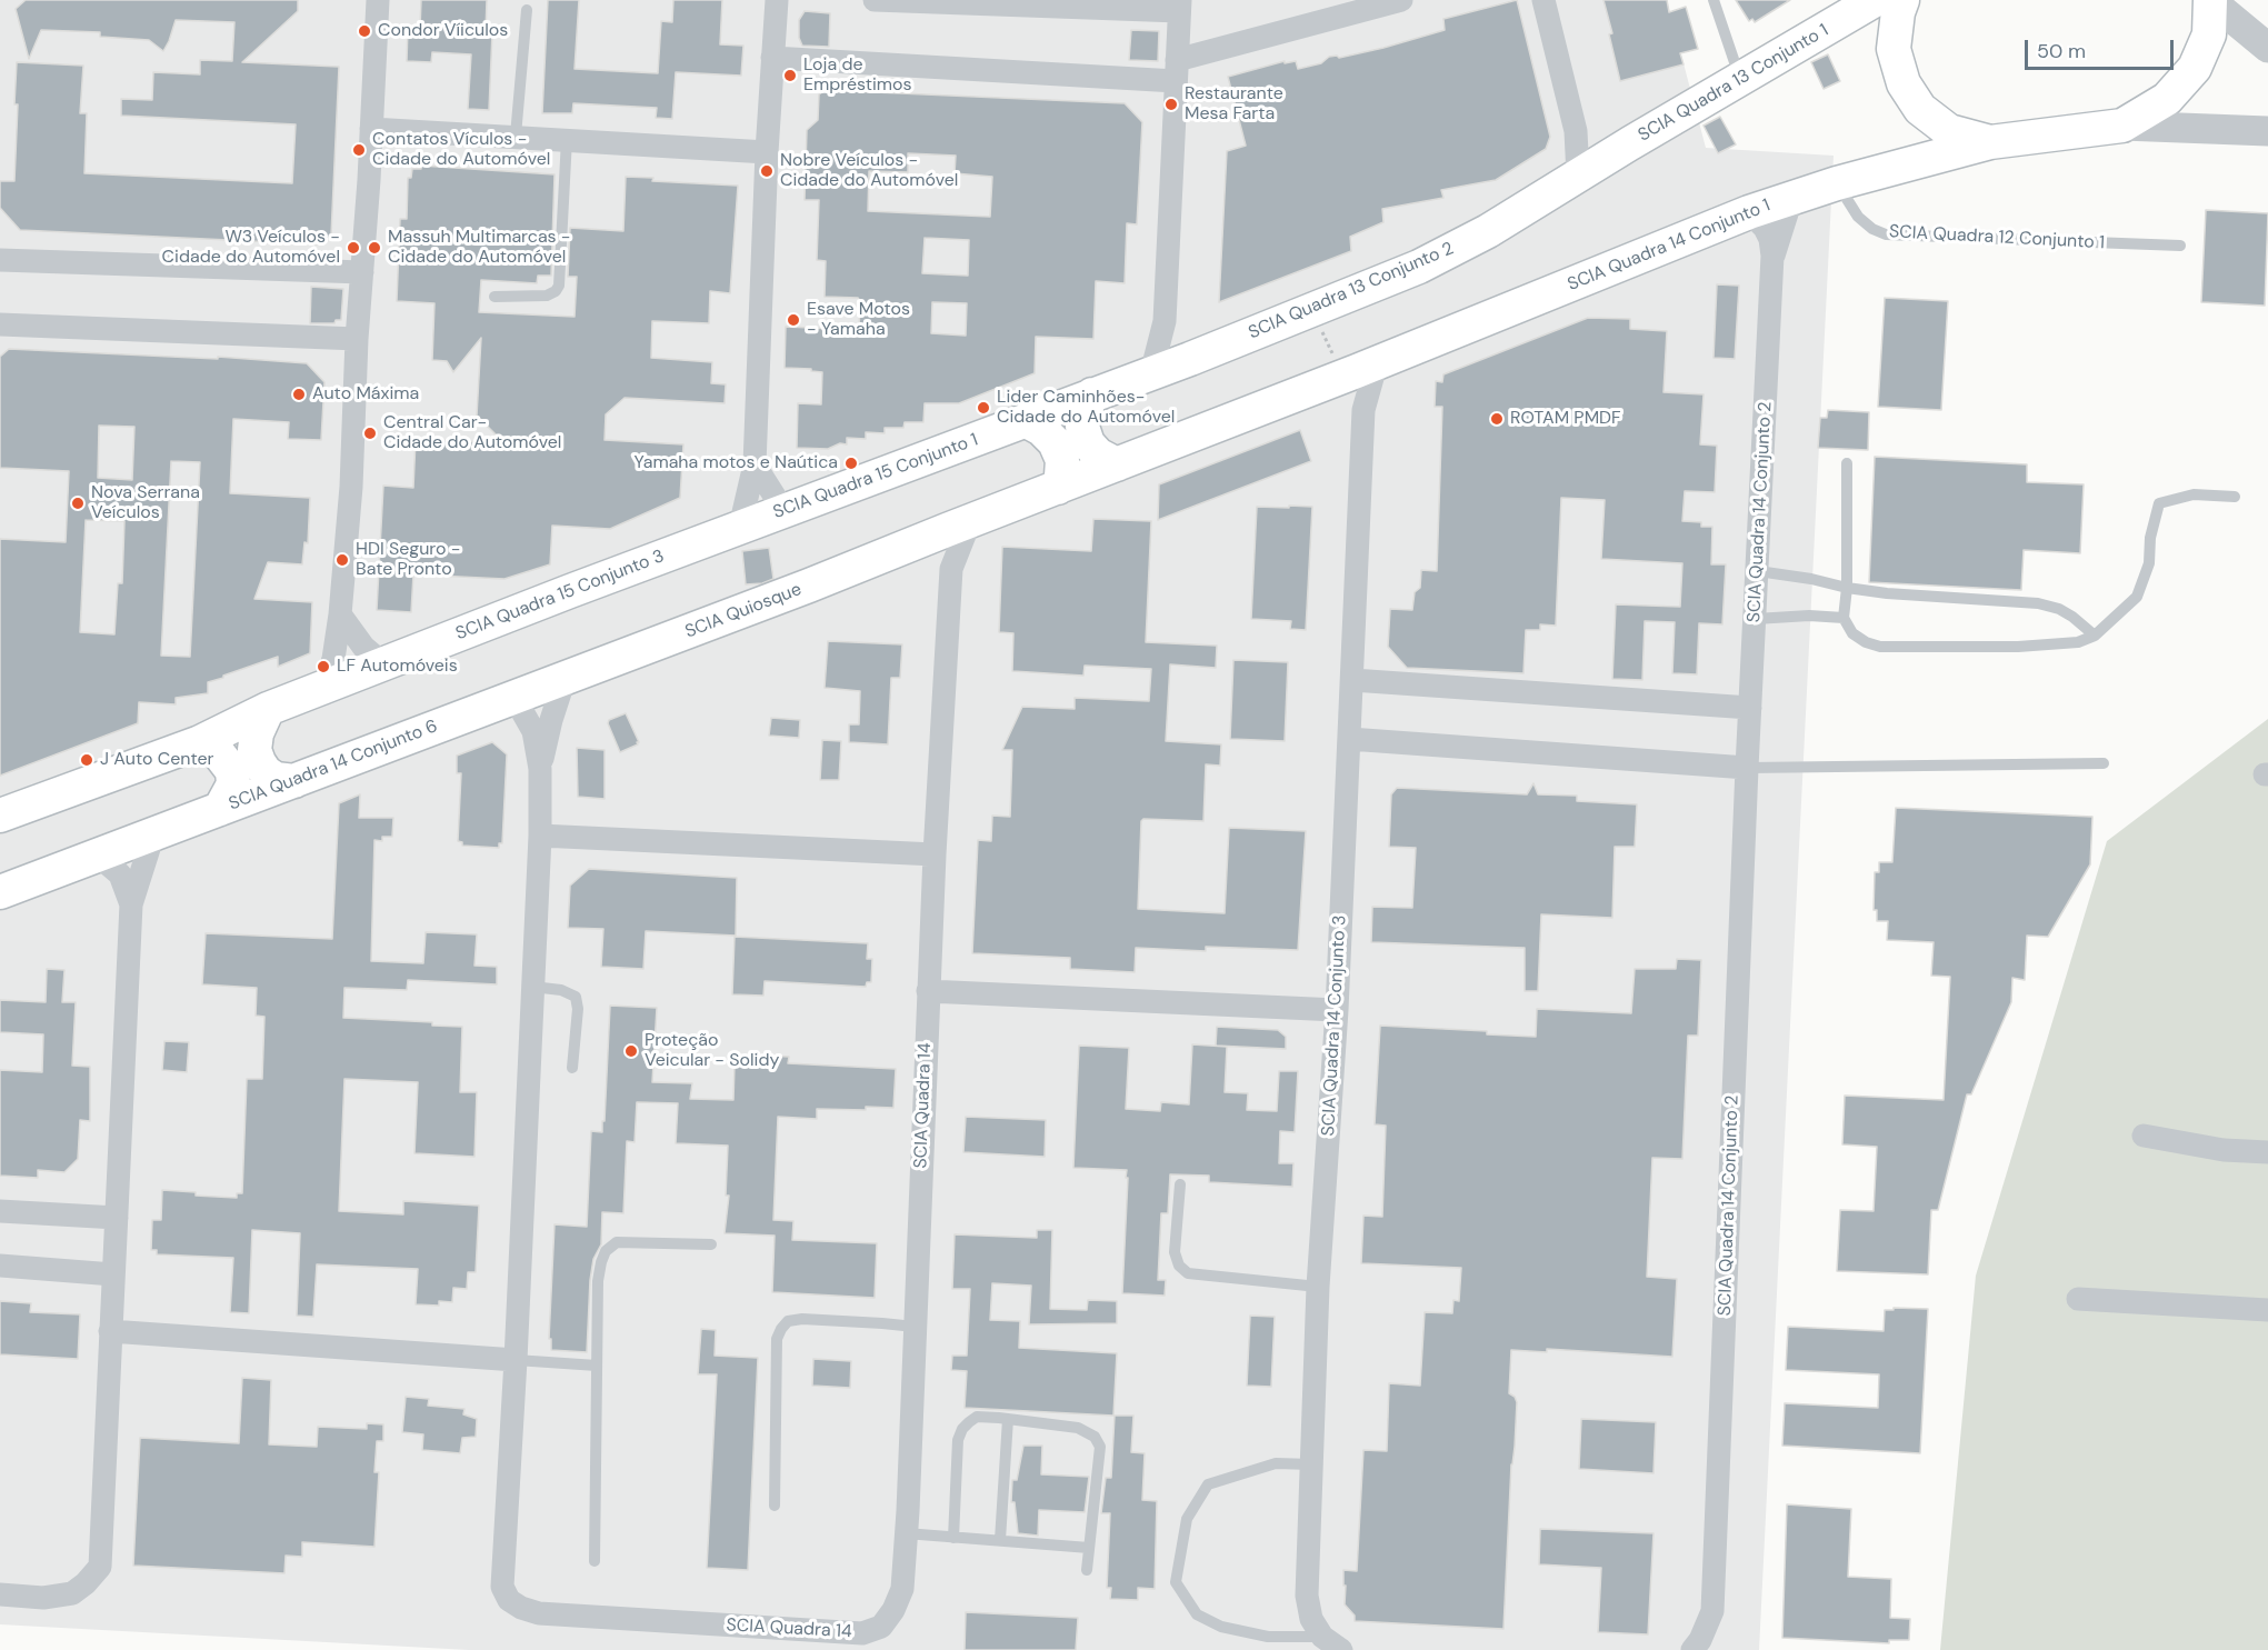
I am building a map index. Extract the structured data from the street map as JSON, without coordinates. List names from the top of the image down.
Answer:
{
  "streets": {
    "main road": [
      "SCIA Quadra 13 Conjunto 1",
      "SCIA Quadra 14 Conjunto 1",
      "SCIA Quadra 13 Conjunto 2",
      "SCIA Quadra 15 Conjunto 1",
      "SCIA Quadra 15 Conjunto 3",
      "SCIA Quiosque",
      "SCIA Quadra 14 Conjunto 6"
    ],
    "street": ["SCIA Quadra 14 Conjunto 2", "SCIA Quadra 14 Conjunto 3", "SCIA Quadra 14"],
    "lane": ["SCIA Quadra 12 Conjunto 1"]
  },
  "crossings": [
    ["SCIA Quadra 13 Conjunto 1", "SCIA Quadra 13 Conjunto 2"],
    ["SCIA Quadra 12 Conjunto 1", "SCIA Quadra 14 Conjunto 1"],
    ["SCIA Quadra 14 Conjunto 1", "SCIA Quadra 14 Conjunto 3"],
    ["SCIA Quadra 13 Conjunto 2", "SCIA Quadra 15 Conjunto 1"],
    ["SCIA Quadra 15 Conjunto 1", "SCIA Quadra 15 Conjunto 3"],
    ["SCIA Quiosque", "SCIA Quadra 14 Conjunto 6"],
    ["SCIA Quiosque", "SCIA Quadra 14"],
    ["SCIA Quadra 14 Conjunto 6", "SCIA Quadra 14"]
  ],
  "places": [
    "Condor Víiculos",
    "Loja de Empréstimos",
    "Restaurante Mesa Farta",
    "Contatos Vículos - Cidade do Automóvel",
    "Nobre Veículos - Cidade do Automóvel",
    "W3 Veículos - Cidade do Automóvel",
    "Massuh Multimarcas - Cidade do Automóvel",
    "Esave Motos - Yamaha",
    "Auto Máxima",
    "Lider Caminhões- Cidade do Automóvel",
    "ROTAM PMDF",
    "Central Car- Cidade do Automóvel",
    "Yamaha motos e Naútica",
    "Nova Serrana Veículos",
    "HDI Seguro - Bate Pronto",
    "LF Automóveis",
    "J Auto Center",
    "Proteção Veicular - Solidy"
  ],
  "scale_bar": "50 m"
}
